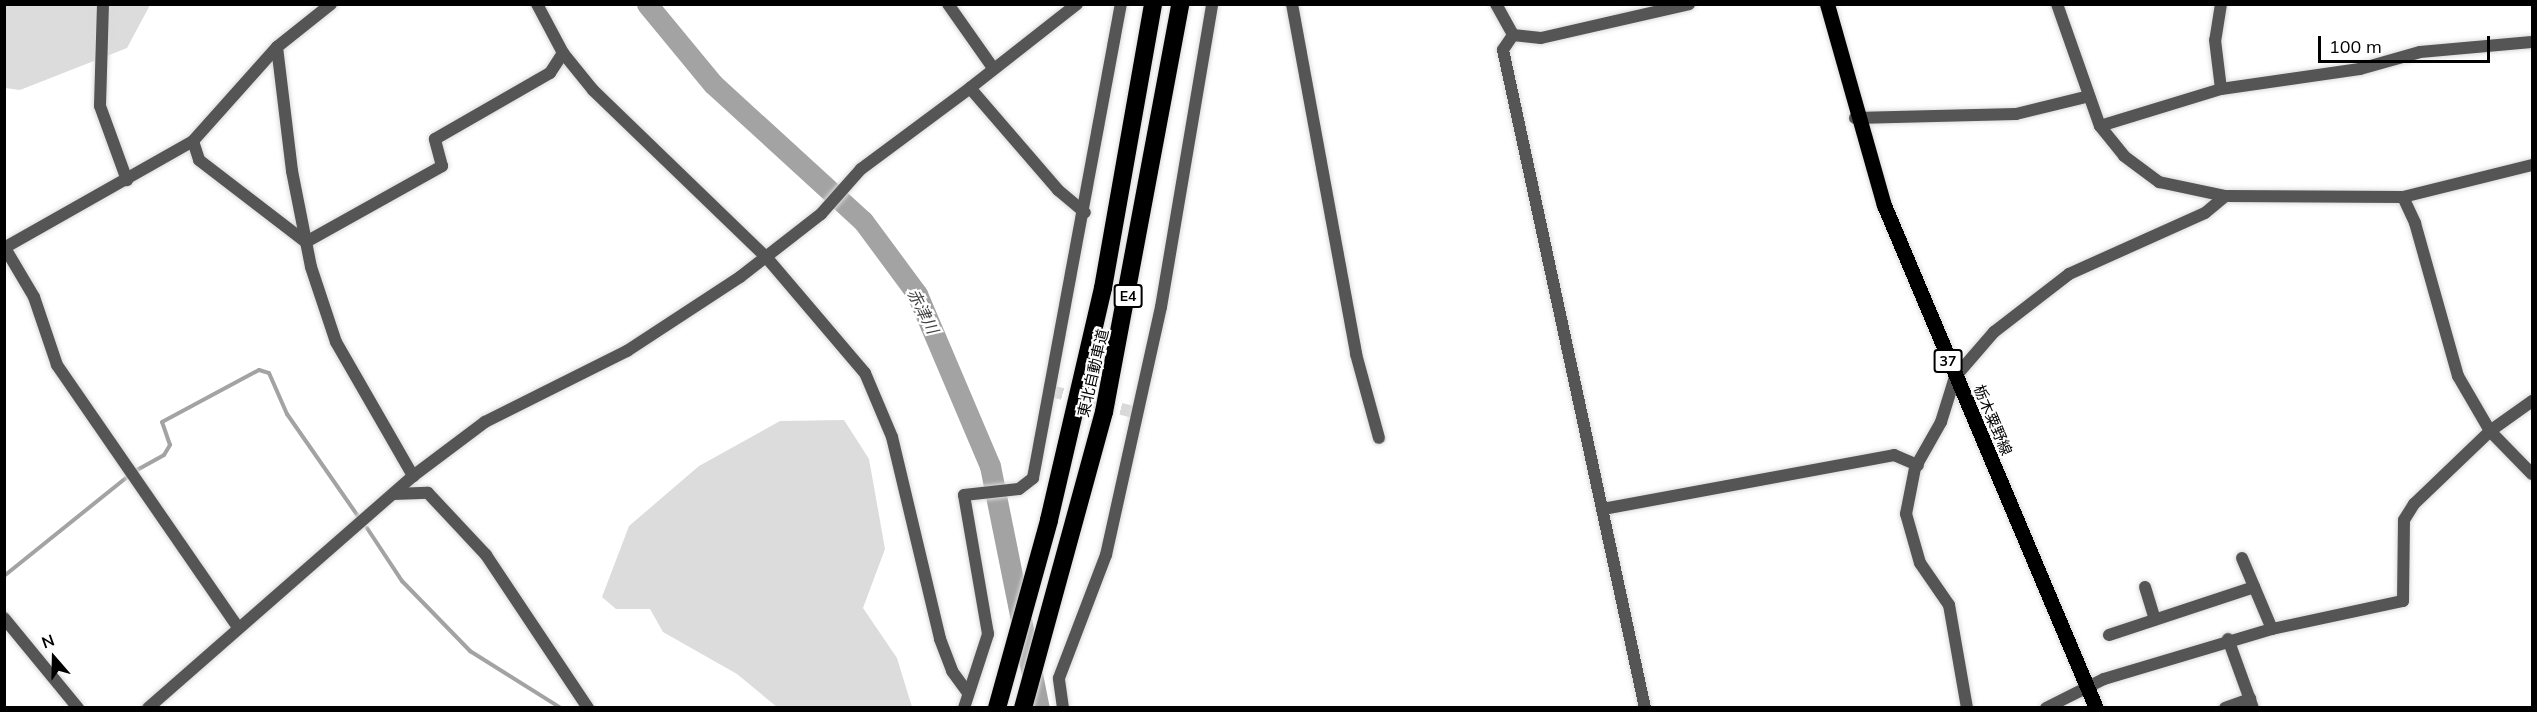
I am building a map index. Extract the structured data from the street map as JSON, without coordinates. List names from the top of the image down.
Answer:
{
  "streets": {
    "highway": ["E4", "東北自動車道"],
    "main road": ["37", "栃木粟野線"]
  },
  "water": ["赤津川"],
  "scale_bar": "100 m",
  "north": "top"
}
